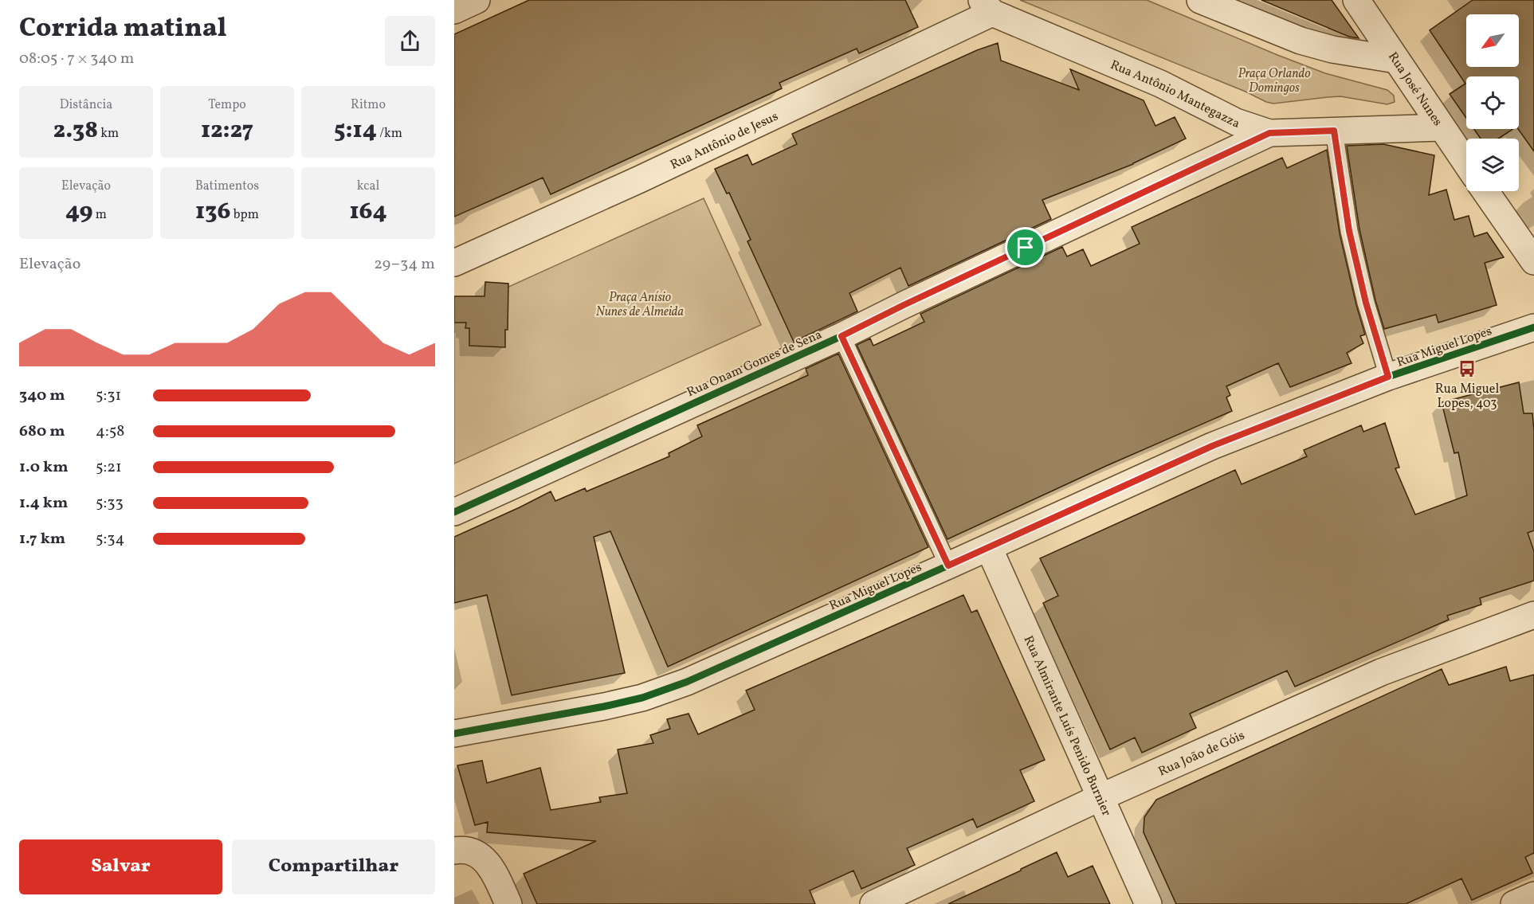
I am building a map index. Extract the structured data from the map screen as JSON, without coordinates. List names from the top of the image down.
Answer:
{
  "streets": {
    "street": [
      "Rua José Nunes",
      "Rua Antônio Mantegazza",
      "Rua Antônio de Jesus",
      "Rua Miguel Lopes",
      "Rua Onam Gomes de Sena",
      "Rua Almirante Luís Penido Burnier",
      "Rua João de Góis"
    ]
  },
  "crossings": [
    ["Rua José Nunes", "Rua Antônio Mantegazza"],
    ["Rua Antônio Mantegazza", "Rua Antônio de Jesus"],
    ["Rua Antônio Mantegazza", "Rua Onam Gomes de Sena"],
    ["Rua Miguel Lopes", "Rua Almirante Luís Penido Burnier"],
    ["Rua Almirante Luís Penido Burnier", "Rua João de Góis"]
  ],
  "parks": ["Praça Orlando Domingos", "Praça Anísio Nunes de Almeida"],
  "places": {
    "bus stop": ["Rua Miguel Lopes, 403"]
  },
  "north": "bottom left",
  "page": {
    "heading": ["Corrida matinal", "08:05 · 7 × 340 m"],
    "stats": [
      ["Distância", "2.38 km"],
      ["Tempo", "12:27"],
      ["Ritmo", "5:14 /km"],
      ["Elevação", "49 m"],
      ["Batimentos", "136 bpm"],
      ["kcal", "164"]
    ],
    "chart": ["Elevação", "29–34 m"],
    "list": [
      {
        "name": "340 m",
        "note": "5:31"
      },
      {
        "name": "680 m",
        "note": "4:58"
      },
      {
        "name": "1.0 km",
        "note": "5:21"
      },
      {
        "name": "1.4 km",
        "note": "5:33"
      },
      {
        "name": "1.7 km",
        "note": "5:34"
      }
    ],
    "buttons": ["Salvar", "Compartilhar"]
  }
}
